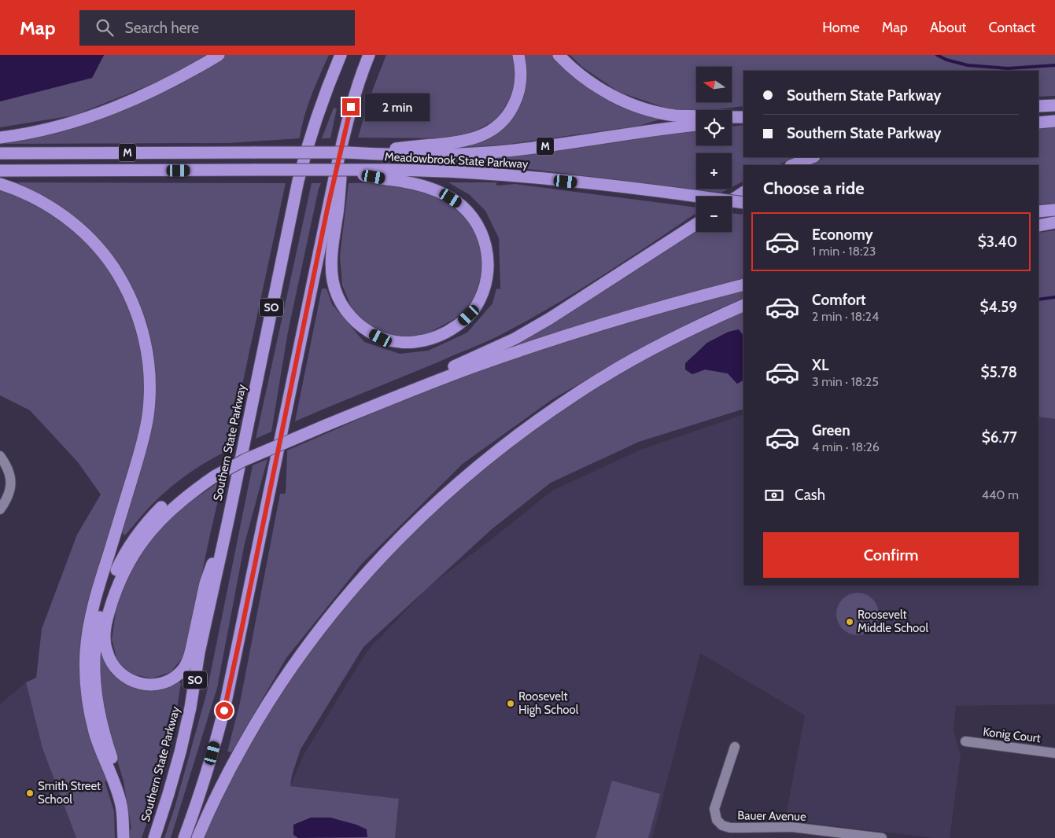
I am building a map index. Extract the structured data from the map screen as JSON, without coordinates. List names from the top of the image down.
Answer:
{
  "streets": {
    "highway": [
      "M",
      "Meadowbrook State Parkway",
      "SO",
      "Southern State Parkway"
    ],
    "street": ["Konig Court", "Bauer Avenue"]
  },
  "crossings": [
    ["M", "Meadowbrook State Parkway"]
  ],
  "places": ["Roosevelt Middle School", "Roosevelt High School", "Smith Street School"],
  "north": "left",
  "page": {
    "header": "Map",
    "search": "Search here",
    "nav": [
      "Home",
      "Map",
      "About",
      "Contact"
    ],
    "map_buttons": ["+", "−"],
    "banner": ["Southern State Parkway", "Southern State Parkway"],
    "bubble": "2 min",
    "heading": "Choose a ride",
    "list": [
      {
        "name": "Economy",
        "note": "1 min · 18:23",
        "value": "$3.40"
      },
      {
        "name": "Comfort",
        "note": "2 min · 18:24",
        "value": "$4.59"
      },
      {
        "name": "XL",
        "note": "3 min · 18:25",
        "value": "$5.78"
      },
      {
        "name": "Green",
        "note": "4 min · 18:26",
        "value": "$6.77"
      }
    ],
    "pay": ["Cash", "440 m"],
    "buttons": "Confirm"
  }
}
